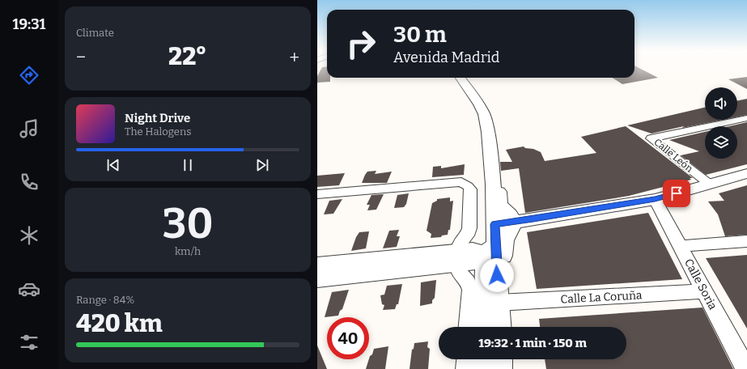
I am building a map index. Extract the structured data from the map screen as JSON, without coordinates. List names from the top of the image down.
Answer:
{
  "streets": {
    "street": ["Calle León", "Calle Soria", "Calle La Coruña"]
  },
  "crossings": [
    ["Calle Soria", "Calle La Coruña"]
  ],
  "page": {
    "tabs": "19:31",
    "tile": [
      "Climate",
      ["30", "km/h"],
      ["Range · 84%", "420 km"]
    ],
    "turn": ["30 m", "Avenida Madrid"],
    "heat": ["−", "22°", "+"],
    "song": ["Night Drive", "The Halogens"],
    "limit": "40",
    "trip": "19:32 · 1 min · 150 m"
  }
}
